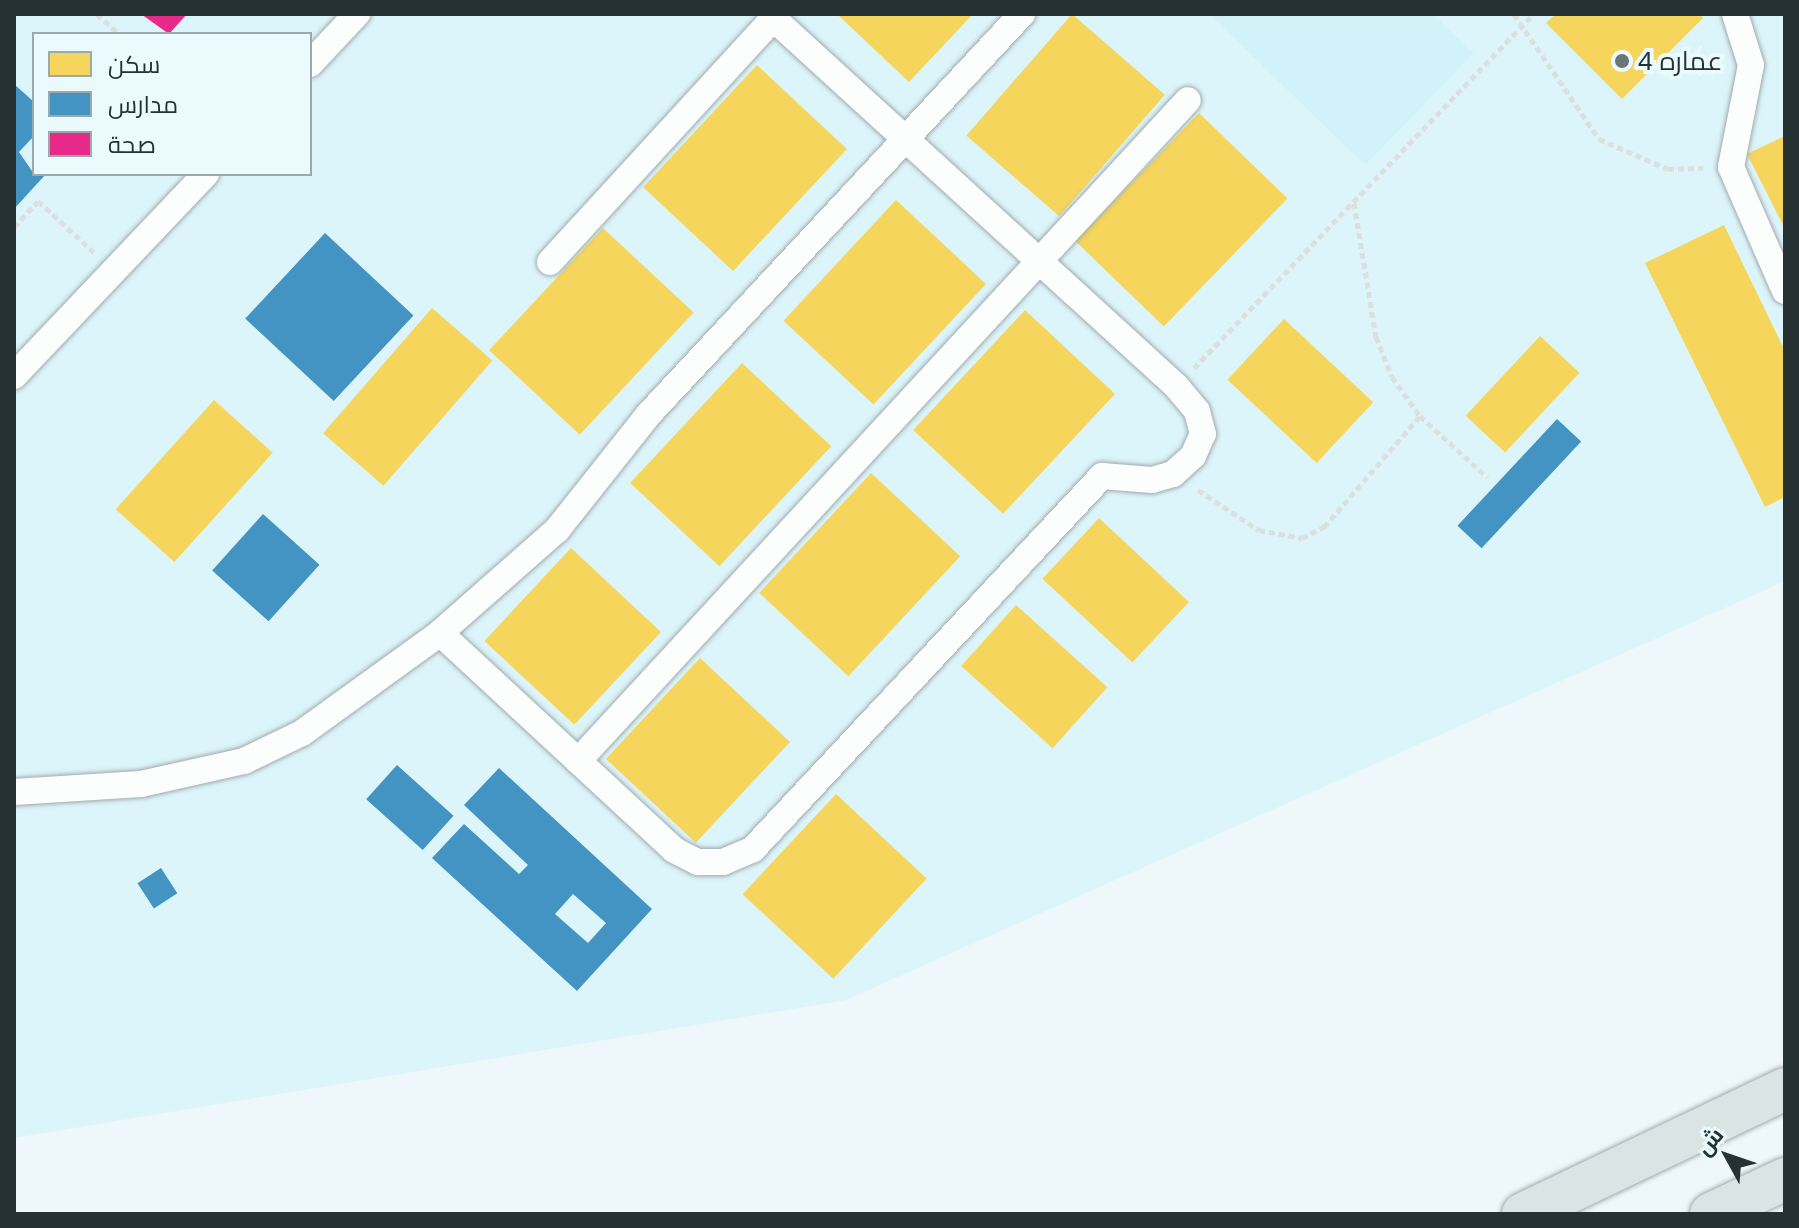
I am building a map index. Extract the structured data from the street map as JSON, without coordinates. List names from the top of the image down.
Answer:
{
  "places": ["عماره 4"],
  "legend": ["سكن", "مدارس", "صحة"],
  "north": "top left"
}
